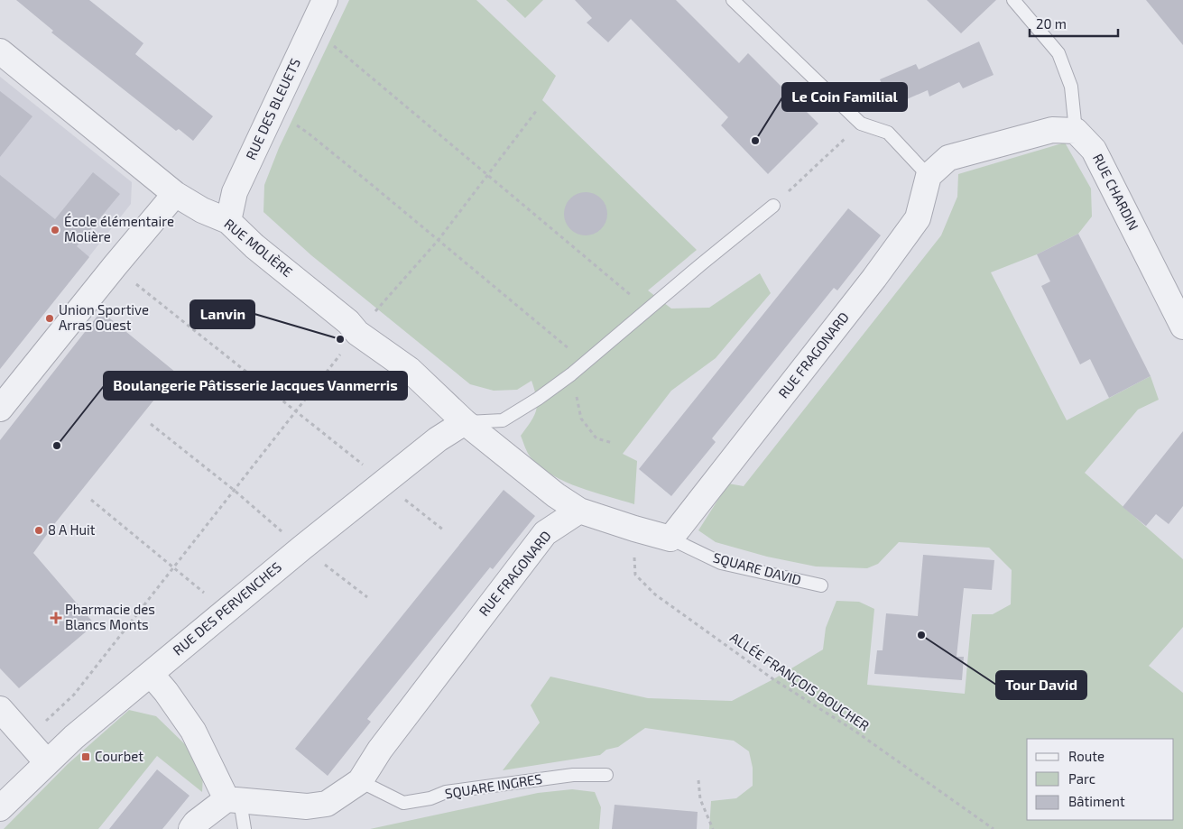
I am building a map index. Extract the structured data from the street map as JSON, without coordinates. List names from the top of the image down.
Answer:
{
  "streets": {
    "street": [
      "RUE DES BLEUETS",
      "RUE CHARDIN",
      "RUE MOLIÈRE",
      "RUE FRAGONARD",
      "RUE DES PERVENCHES"
    ],
    "lane": ["SQUARE DAVID", "SQUARE INGRES"],
    "path": ["ALLÉE FRANÇOIS BOUCHER"]
  },
  "crossings": [
    ["RUE DES BLEUETS", "RUE MOLIÈRE"],
    ["RUE MOLIÈRE", "RUE FRAGONARD"],
    ["RUE MOLIÈRE", "RUE DES PERVENCHES"],
    ["RUE FRAGONARD", "SQUARE DAVID"],
    ["RUE FRAGONARD", "SQUARE INGRES"]
  ],
  "places": {
    "other": [
      "Le Coin Familial",
      "École élémentaire Molière",
      "Union Sportive Arras Ouest",
      "Lanvin",
      "Boulangerie Pâtisserie Jacques Vanmerris",
      "8 A Huit",
      "Tour David"
    ],
    "health": ["Pharmacie des Blancs Monts"],
    "transit": ["Courbet"]
  },
  "legend": ["Route", "Parc", "Bâtiment"],
  "scale_bar": "20 m"
}
